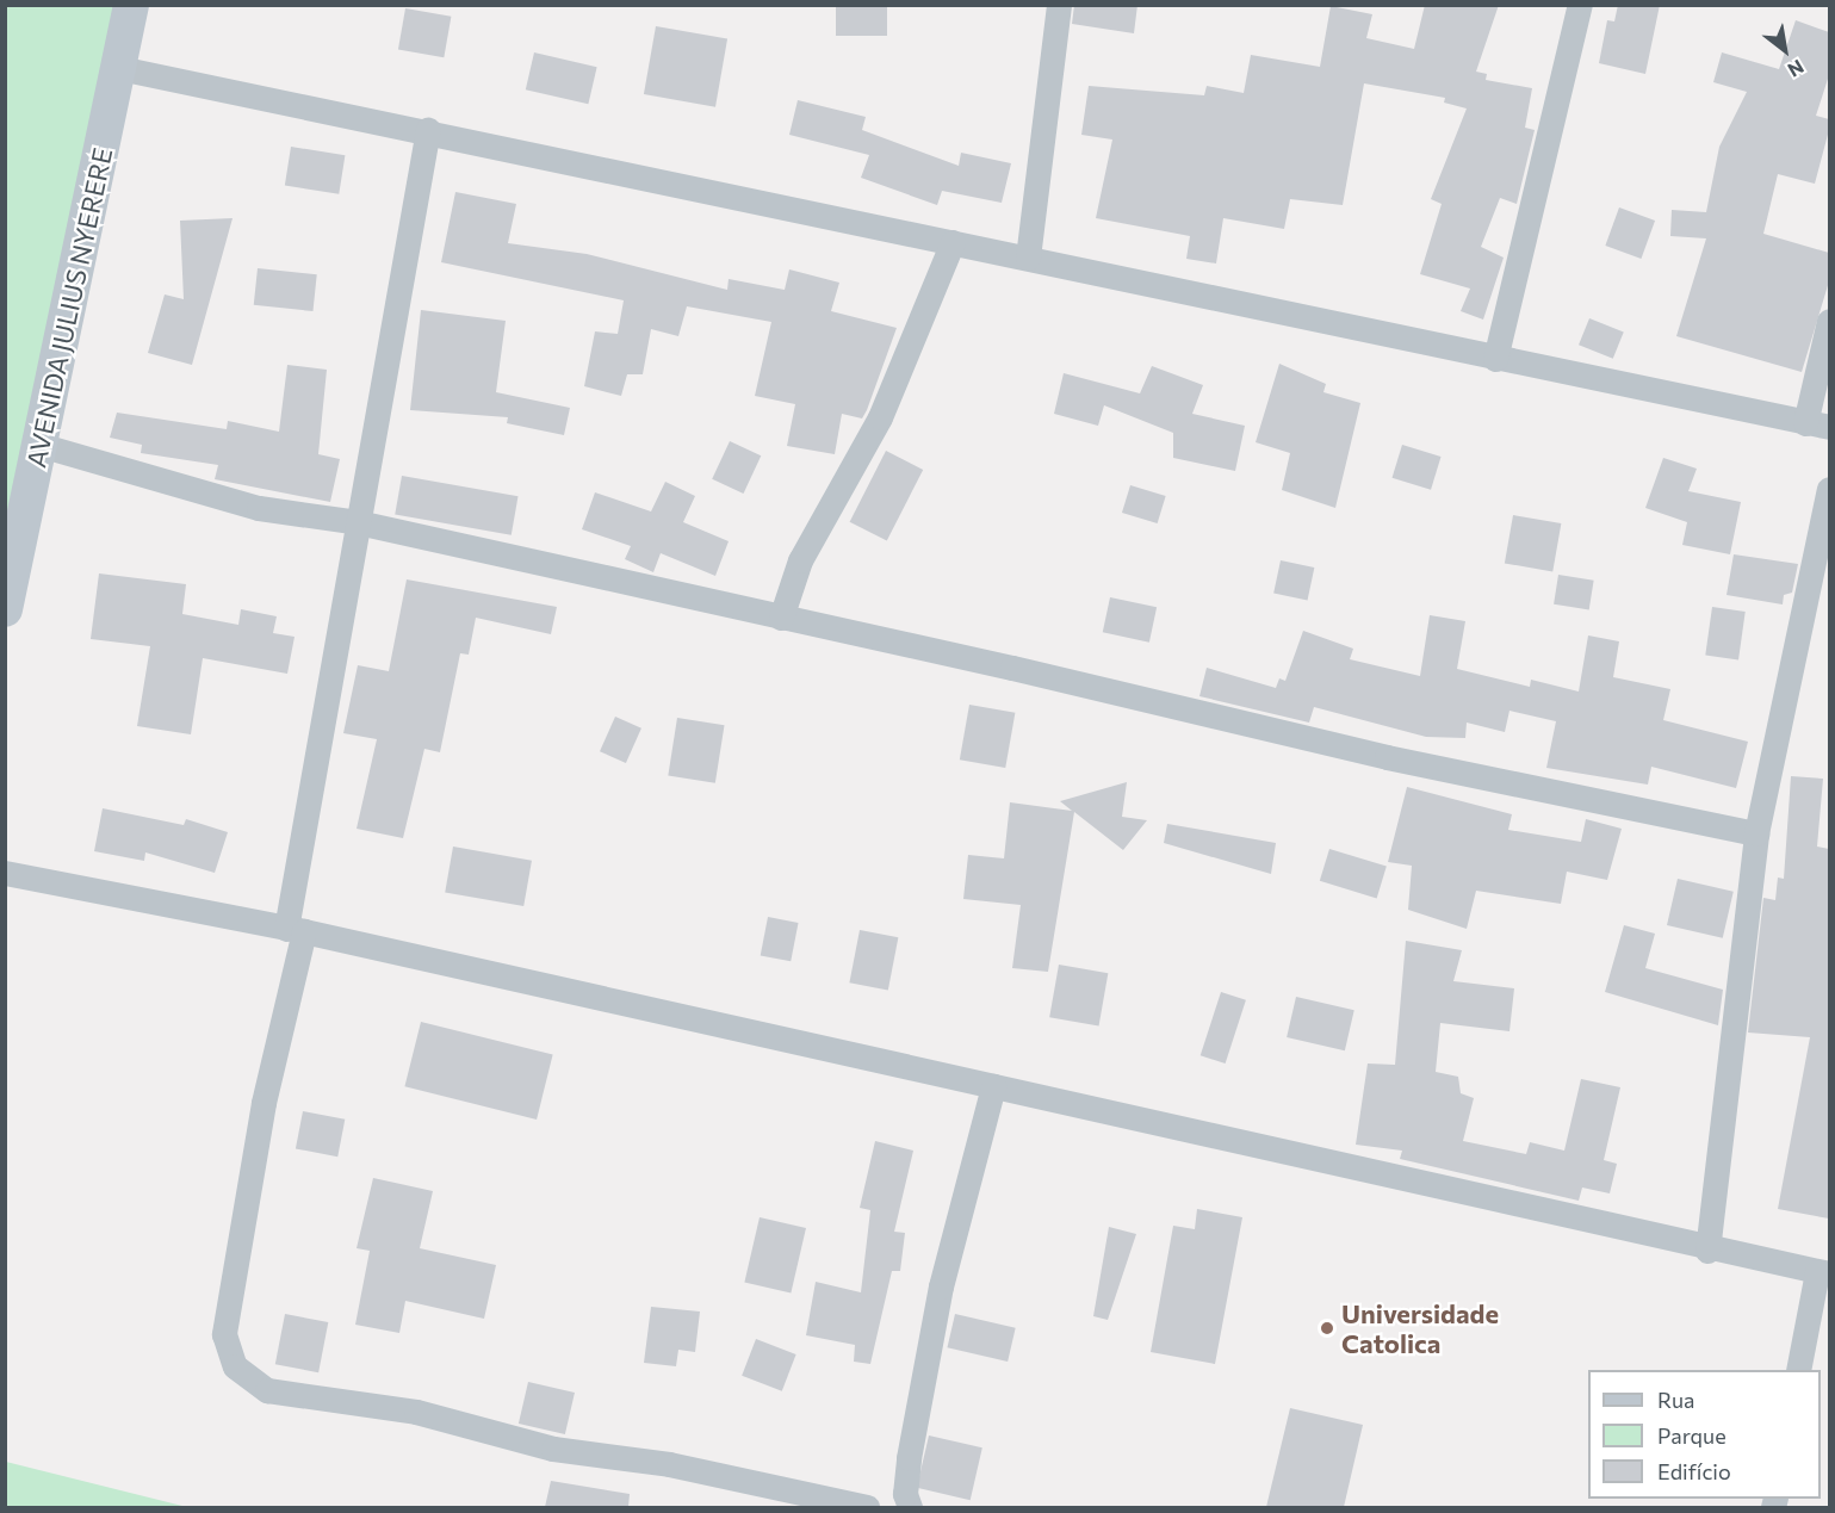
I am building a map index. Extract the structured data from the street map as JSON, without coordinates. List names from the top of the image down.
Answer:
{
  "streets": {
    "street": ["AVENIDA JULIUS NYERERE"]
  },
  "places": ["Universidade Catolica"],
  "legend": ["Rua", "Parque", "Edifício"],
  "north": "bottom right"
}
